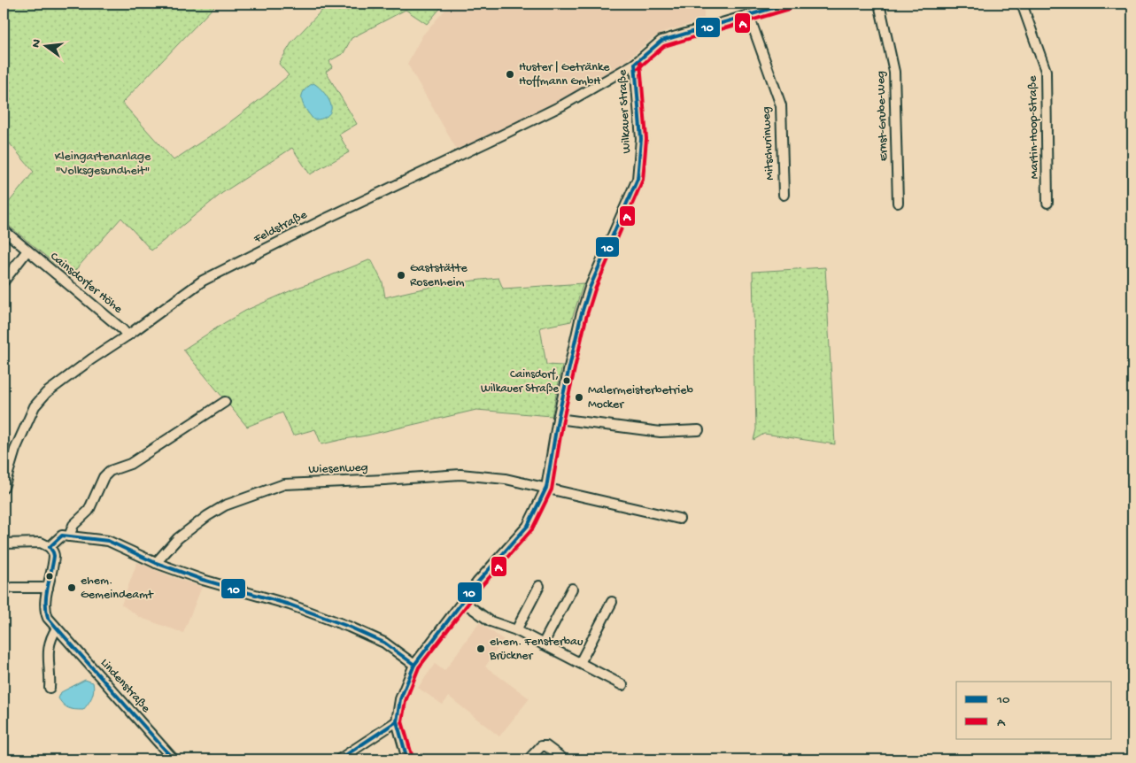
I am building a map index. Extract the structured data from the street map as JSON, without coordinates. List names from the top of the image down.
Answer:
{
  "streets": {
    "street": [
      "Wilkauer Straße",
      "Ernst-Grube-Weg",
      "Martin-Hoop-Straße",
      "Mitschurinweg",
      "Feldstraße",
      "Cainsdorfer Höhe",
      "Wiesenweg",
      "Lindenstraße"
    ]
  },
  "crossings": [
    ["Wilkauer Straße", "Mitschurinweg"],
    ["Wilkauer Straße", "Feldstraße"],
    ["Wilkauer Straße", "Wiesenweg"],
    ["Feldstraße", "Cainsdorfer Höhe"]
  ],
  "parks": ["Kleingartenanlage \"Volksgesundheit\""],
  "places": [
    "Huster | Getränke Hoffmann GmbH",
    "Gaststätte Rosenheim",
    "Cainsdorf, Wilkauer Straße",
    "Malermeisterbetrieb Mocker",
    "ehem. Gemeindeamt",
    "ehem. Fensterbau Brückner"
  ],
  "lines": ["transit line 10", "transit line A"],
  "legend": ["10", "A"],
  "north": "left"
}
